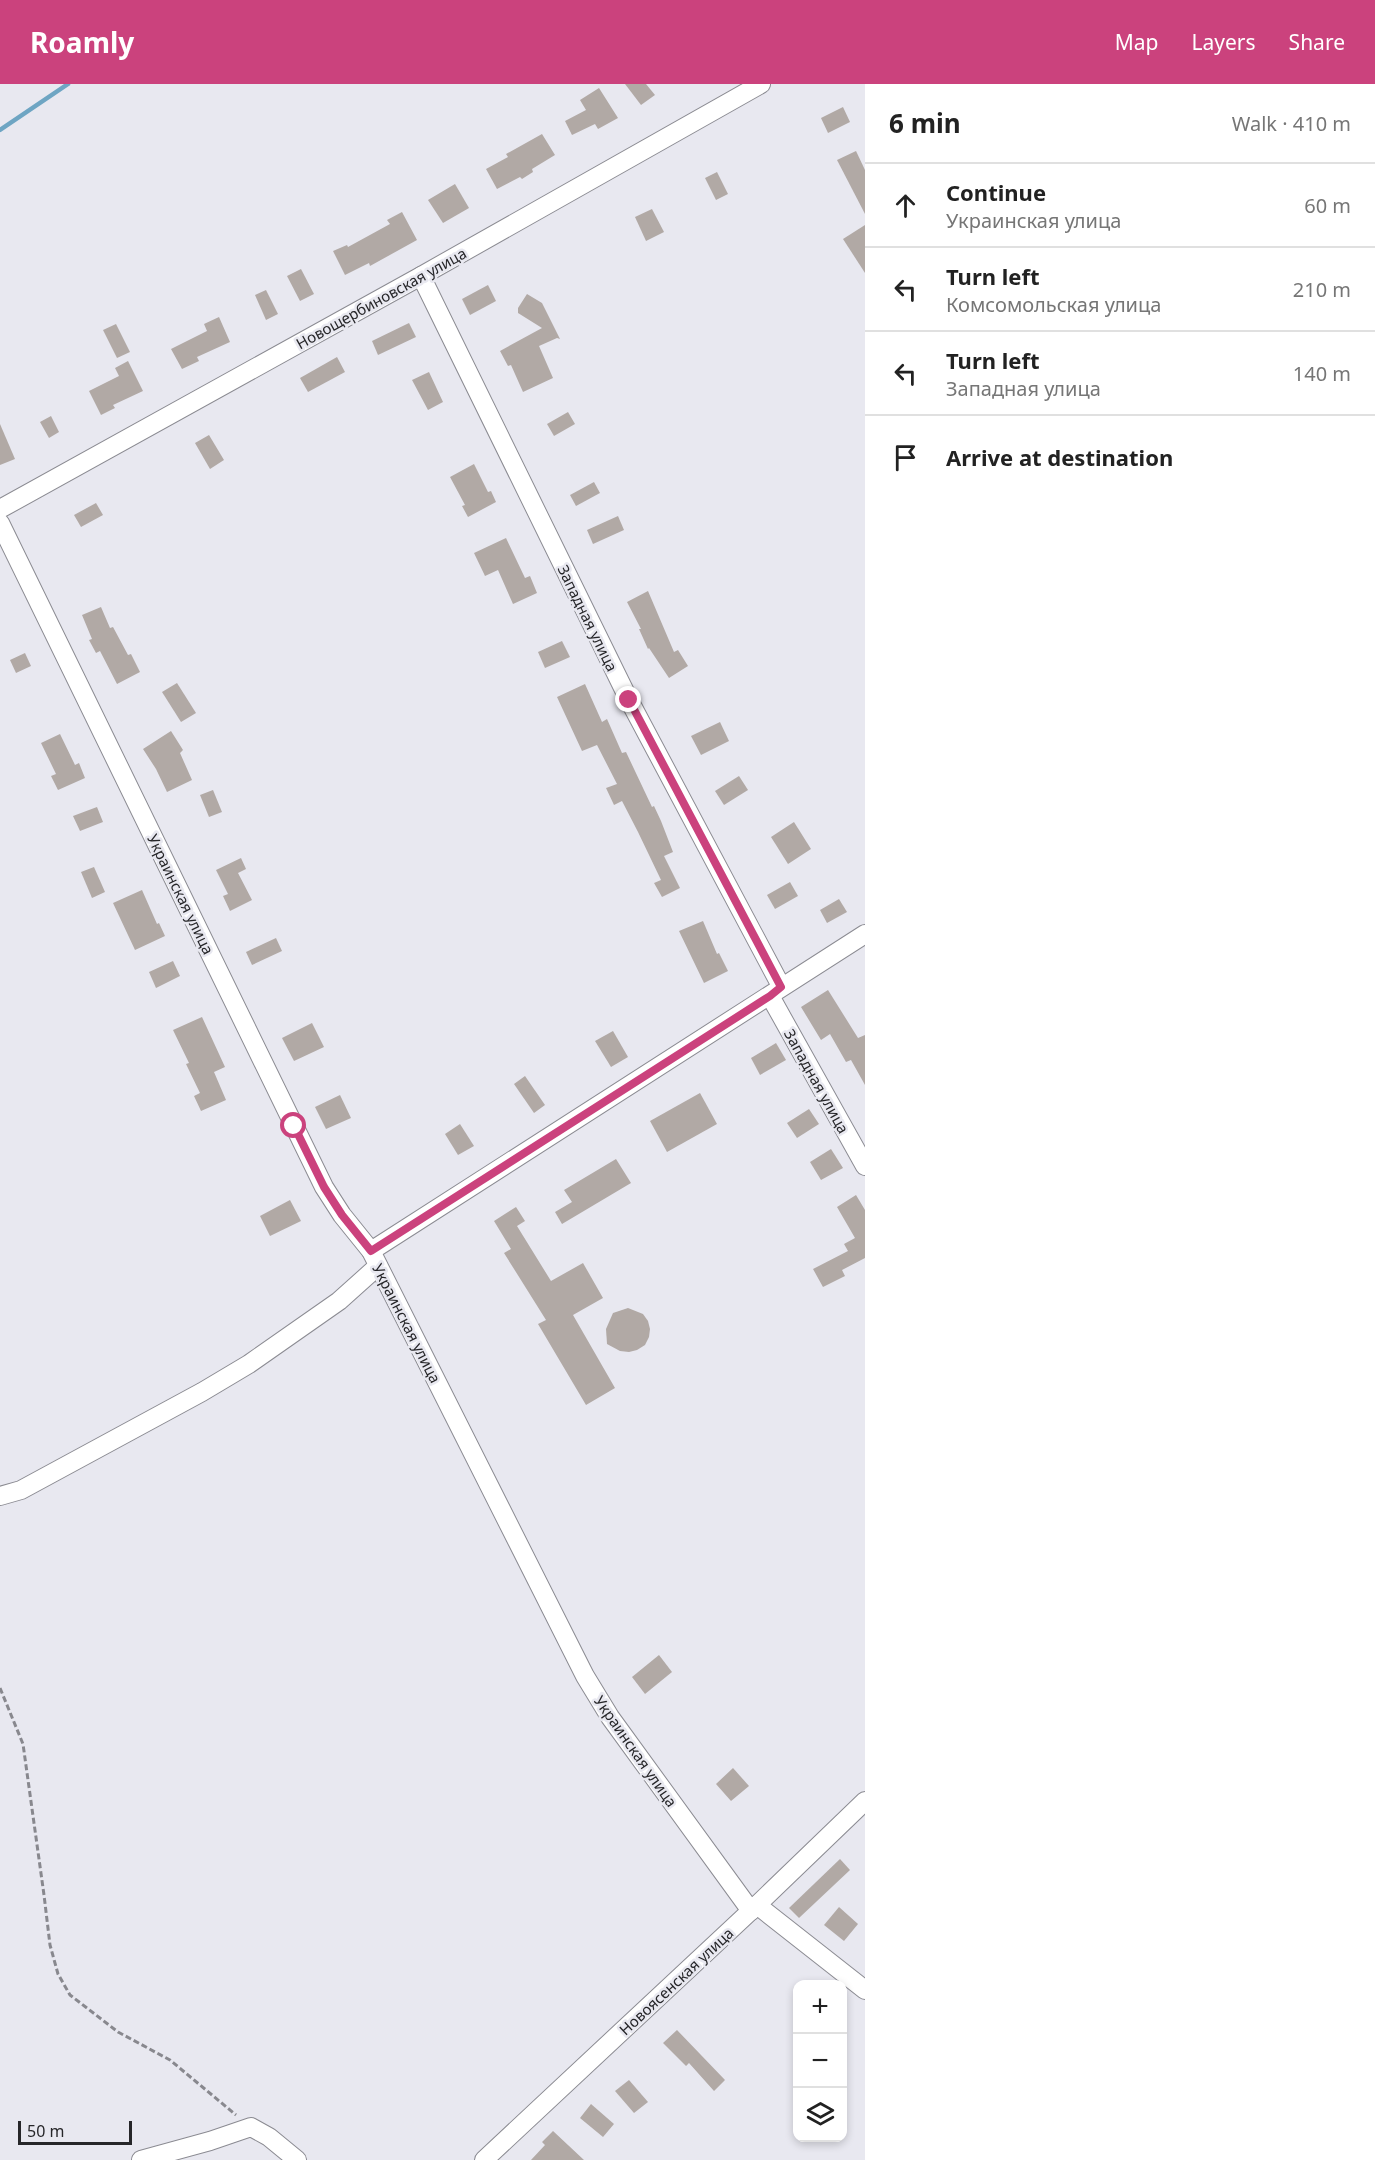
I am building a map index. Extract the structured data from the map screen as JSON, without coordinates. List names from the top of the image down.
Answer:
{
  "streets": {
    "street": [
      "Новощербиновская улица",
      "Западная улица",
      "Украинская улица",
      "Новоясенская улица"
    ]
  },
  "crossings": [
    ["Новощербиновская улица", "Западная улица"],
    ["Украинская улица", "Новоясенская улица"]
  ],
  "scale_bar": "50 m",
  "page": {
    "header": "Roamly",
    "nav": ["Map", "Layers", "Share"],
    "heading": ["6 min", "Walk · 410 m"],
    "list": [
      ["Continue", "Украинская улица", "60 m"],
      ["Turn left", "Комсомольская улица", "210 m"],
      ["Turn left", "Западная улица", "140 m"],
      "Arrive at destination"
    ],
    "map_buttons": ["+", "−"],
    "scale": "50 m"
  }
}
